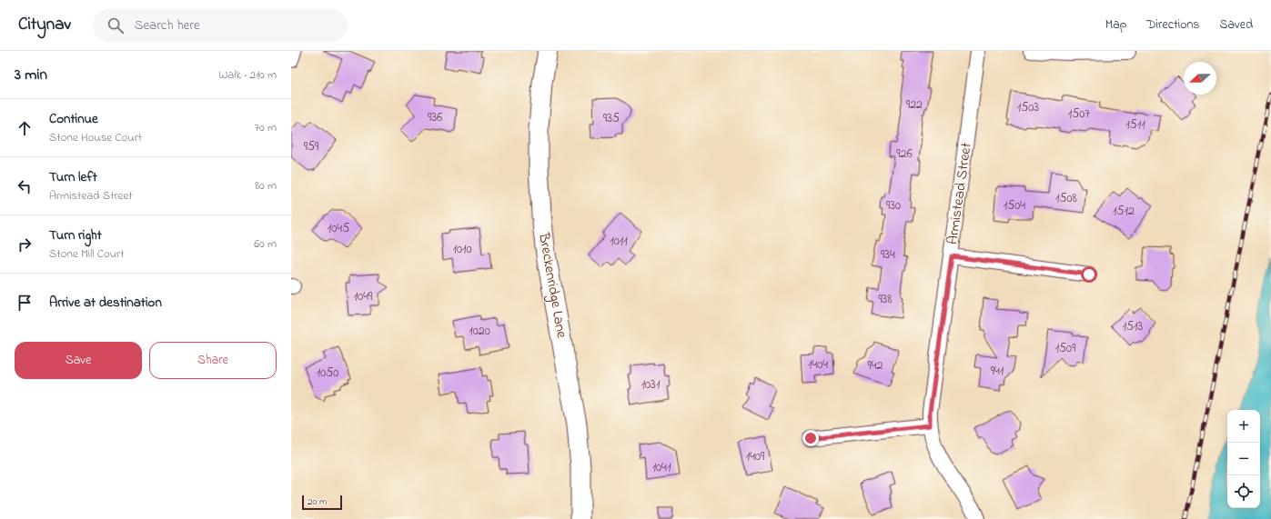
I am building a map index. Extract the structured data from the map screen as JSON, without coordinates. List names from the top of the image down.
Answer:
{
  "streets": {
    "street": ["Armistead Street", "Breckenridge Lane"]
  },
  "house_numbers": [
    "922",
    "1503",
    "1507",
    "936",
    "935",
    "1511",
    "959",
    "926",
    "1508",
    "930",
    "1504",
    "1512",
    "1045",
    "1011",
    "1010",
    "934",
    "1049",
    "938",
    "1513",
    "1020",
    "1509",
    "1404",
    "942",
    "941",
    "1050",
    "1031",
    "1409",
    "1041"
  ],
  "scale_bar": "20 m",
  "north": "left",
  "page": {
    "header": "Citynav",
    "search": "Search here",
    "nav": ["Map", "Directions", "Saved"],
    "heading": ["3 min", "Walk · 210 m"],
    "list": [
      ["Continue", "Stone House Court", "70 m"],
      ["Turn left", "Armistead Street", "80 m"],
      ["Turn right", "Stone Mill Court", "60 m"],
      "Arrive at destination"
    ],
    "buttons": ["Save", "Share"],
    "map_buttons": ["+", "−"],
    "scale": "20 m"
  }
}
